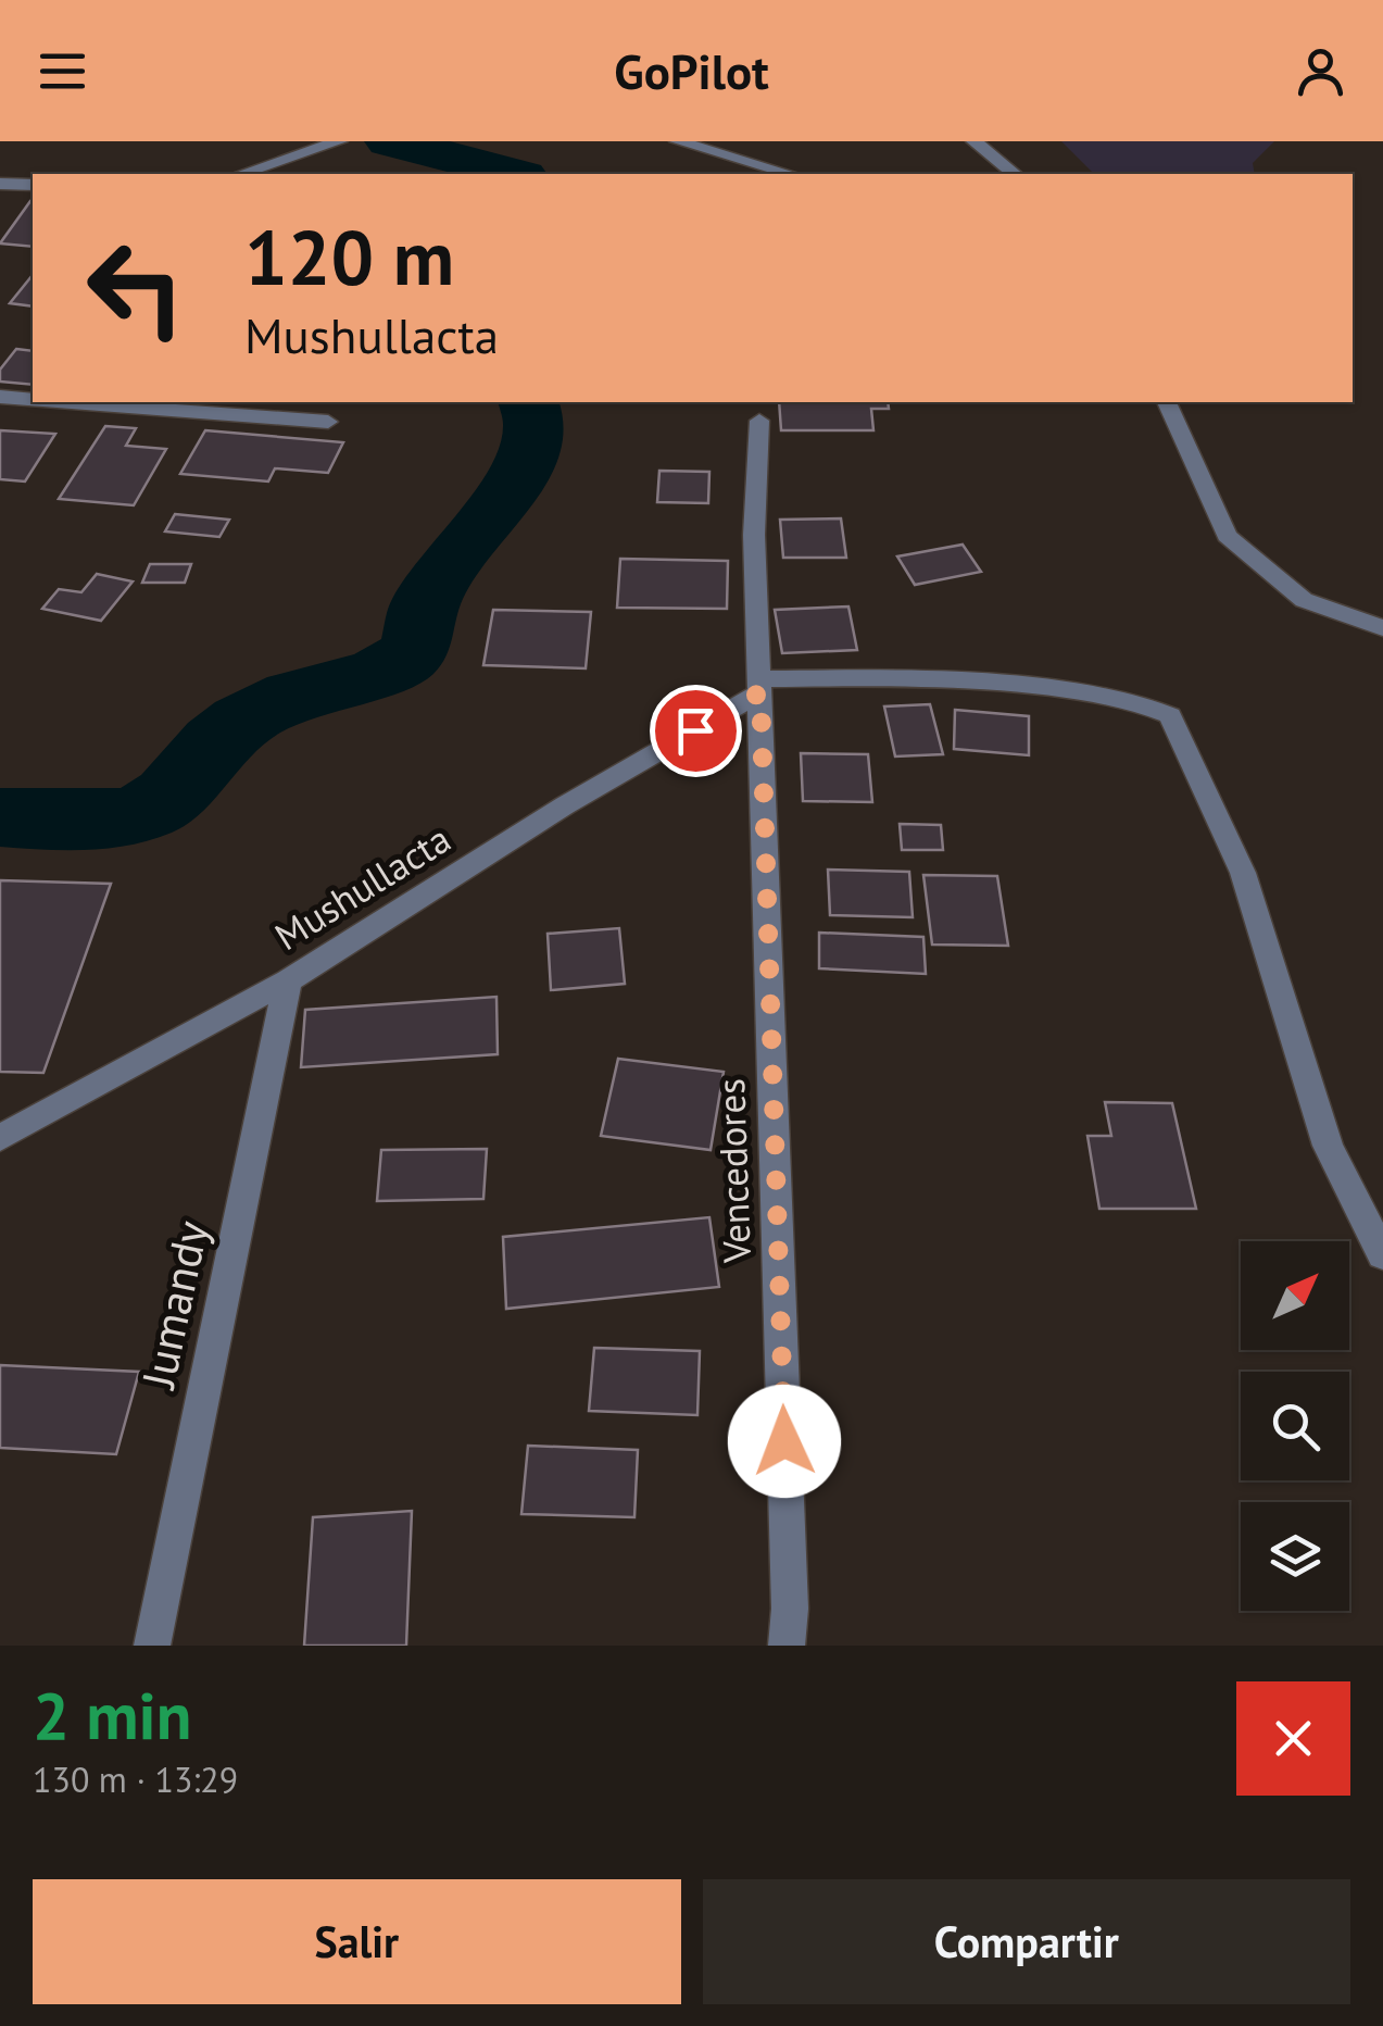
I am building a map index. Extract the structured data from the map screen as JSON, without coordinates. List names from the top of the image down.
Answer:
{
  "streets": {
    "street": ["Mushullacta", "Vencedores", "Jumandy"]
  },
  "crossings": [
    ["Mushullacta", "Vencedores"],
    ["Mushullacta", "Jumandy"]
  ],
  "north": "top right",
  "page": {
    "header": "GoPilot",
    "turn": ["120 m", "Mushullacta"],
    "heading": ["2 min", "130 m · 13:29"],
    "buttons": ["Salir", "Compartir"]
  }
}
